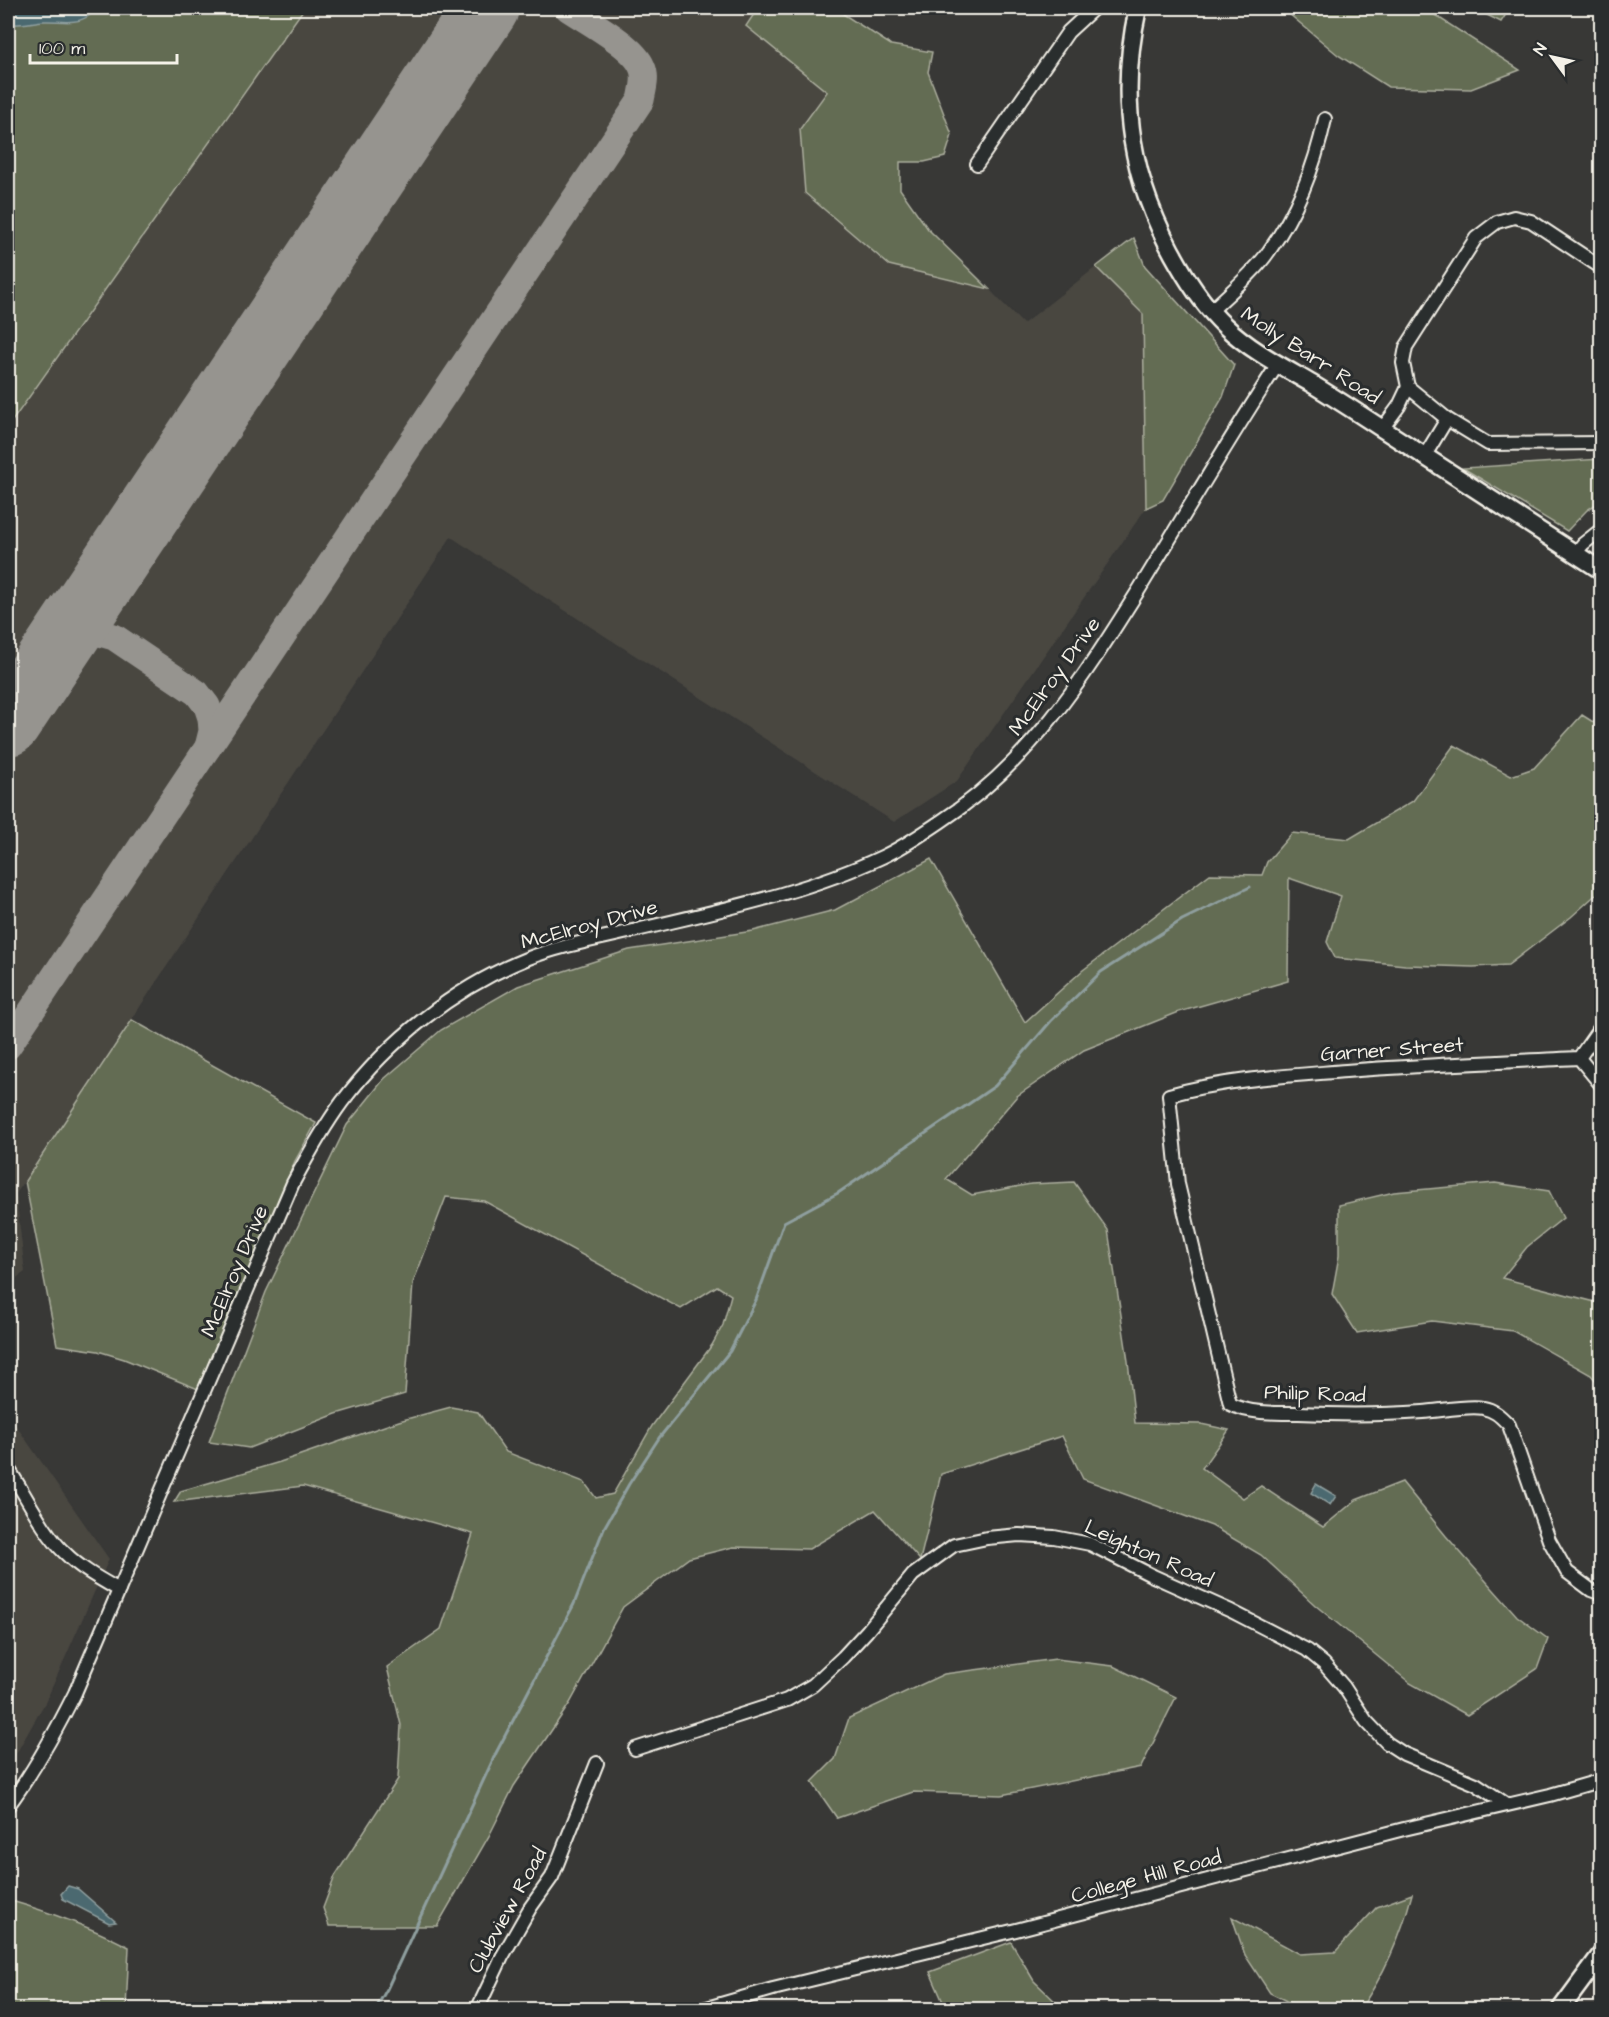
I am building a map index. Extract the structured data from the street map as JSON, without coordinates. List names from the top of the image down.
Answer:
{
  "streets": {
    "main road": ["Molly Barr Road"],
    "street": [
      "McElroy Drive",
      "Garner Street",
      "Philip Road",
      "Leighton Road",
      "College Hill Road",
      "Clubview Road"
    ]
  },
  "crossings": [
    ["Molly Barr Road", "McElroy Drive"],
    ["Garner Street", "Philip Road"],
    ["Leighton Road", "College Hill Road"]
  ],
  "scale_bar": "100 m",
  "north": "top left"
}
